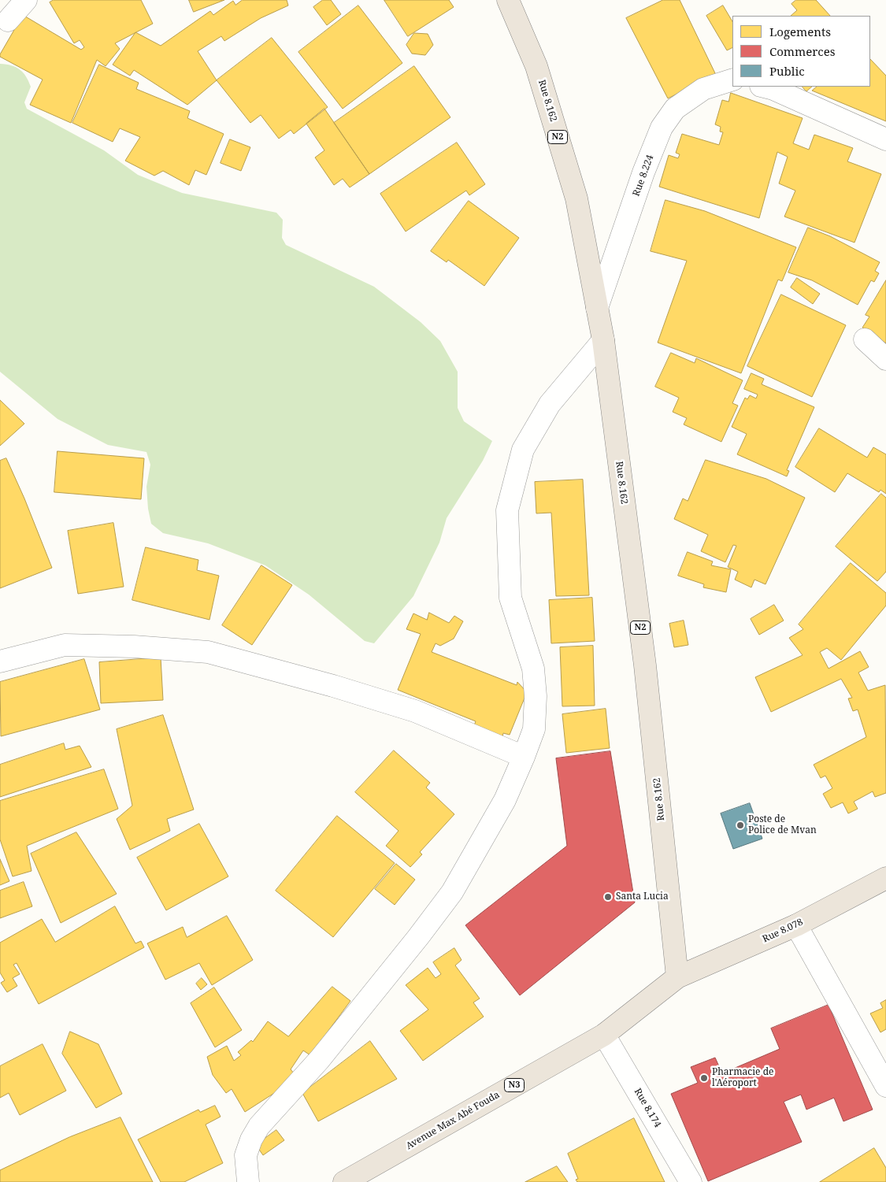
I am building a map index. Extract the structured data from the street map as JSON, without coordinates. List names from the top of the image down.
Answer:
{
  "streets": {
    "highway": [
      "Rue 8.162",
      "N2",
      "Rue 8.078",
      "N3",
      "Avenue Max Abé Fouda"
    ],
    "street": ["Rue 8.224", "Rue 8.174"]
  },
  "crossings": [
    ["Rue 8.162", "Rue 8.224"],
    ["Rue 8.162", "Rue 8.078"],
    ["Rue 8.162", "Avenue Max Abé Fouda"],
    ["Rue 8.078", "Avenue Max Abé Fouda"],
    ["Rue 8.174", "Avenue Max Abé Fouda"]
  ],
  "places": ["Poste de Police de Mvan", "Santa Lucia", "Pharmacie de l'Aéroport"],
  "legend": ["Logements", "Commerces", "Public"]
}
